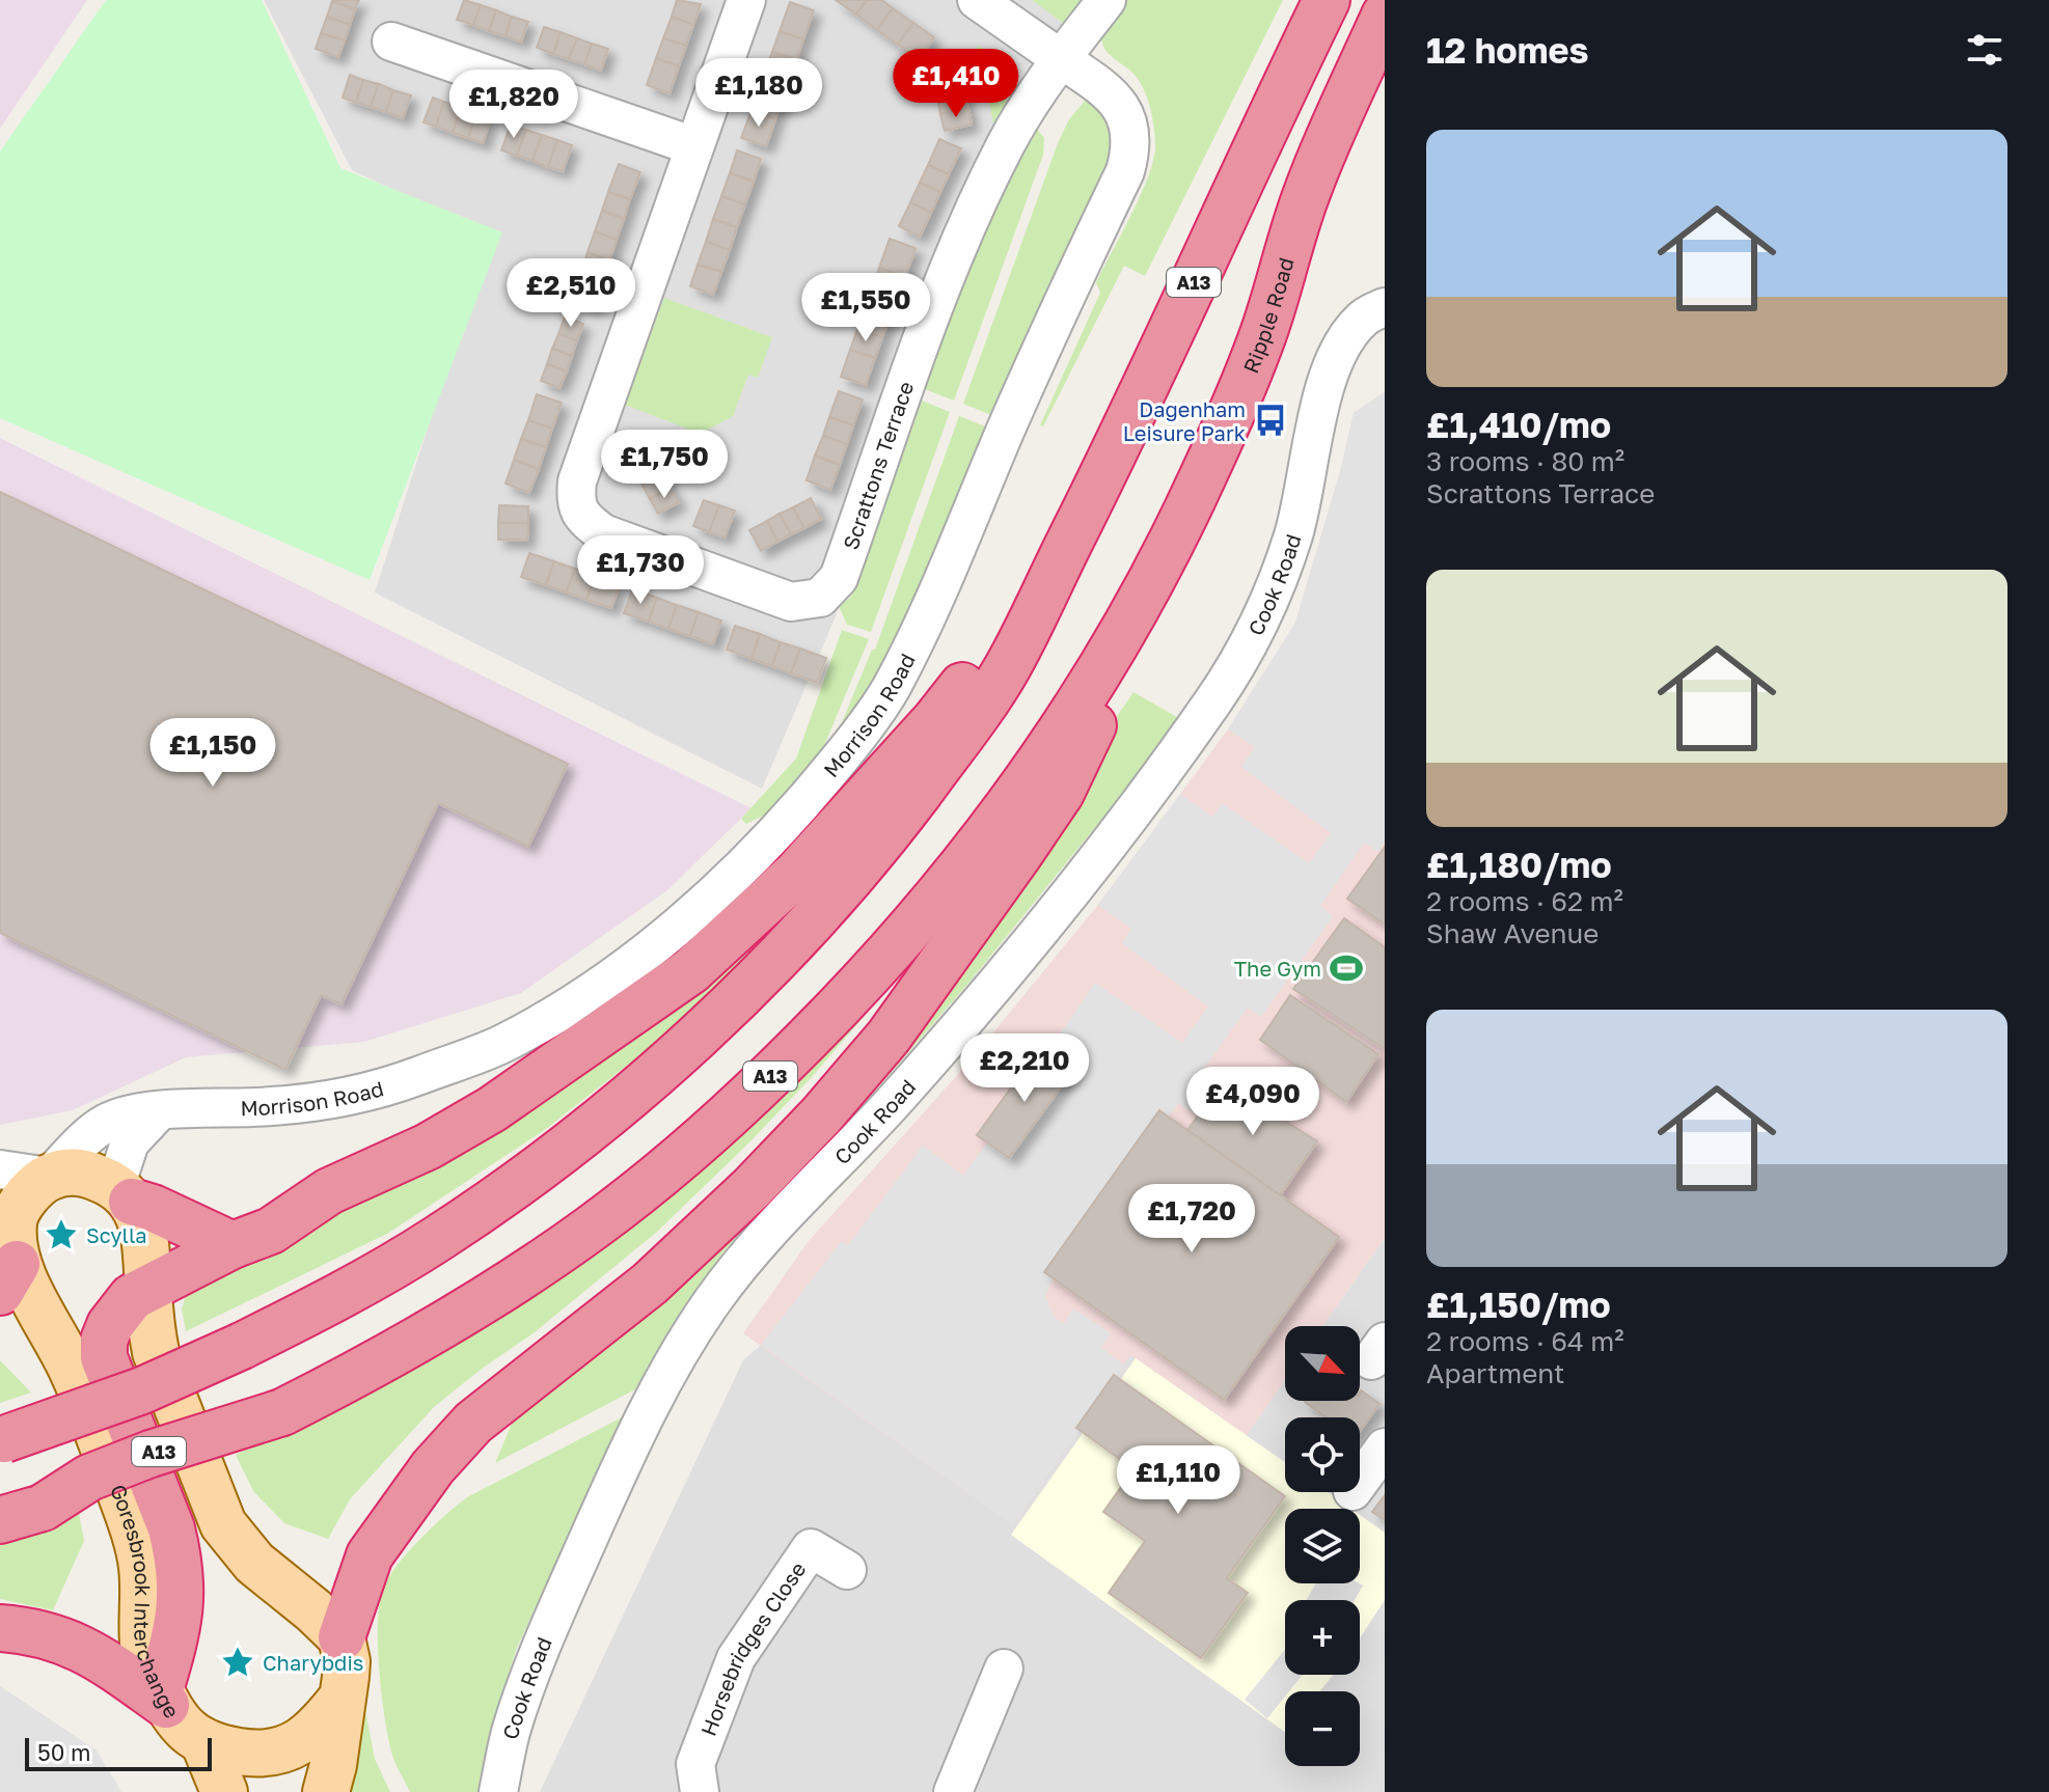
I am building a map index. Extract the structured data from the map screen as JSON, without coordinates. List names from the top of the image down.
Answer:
{
  "streets": {
    "highway": ["A13", "Ripple Road"],
    "main road": ["Goresbrook Interchange"],
    "street": [
      "Scrattons Terrace",
      "Cook Road",
      "Morrison Road",
      "Horsebridges Close"
    ]
  },
  "crossings": [
    ["A13", "Ripple Road"],
    ["Scrattons Terrace", "Morrison Road"],
    ["Morrison Road", "Goresbrook Interchange"]
  ],
  "places": {
    "bus stop": ["Dagenham Leisure Park"],
    "sports": ["The Gym"],
    "place": ["Scylla", "Charybdis"]
  },
  "scale_bar": "50 m",
  "north": "bottom right",
  "page": {
    "heading": "12 homes",
    "price": [
      "£1,410",
      "£1,180",
      "£1,820",
      "£2,510",
      "£1,550",
      "£1,750",
      "£1,730",
      "£1,150",
      "£2,210",
      "£4,090",
      "£1,720",
      "£1,110"
    ],
    "list": [
      {
        "name": "£1,410/mo",
        "note": "3 rooms · 80 m² · Scrattons Terrace"
      },
      {
        "name": "£1,180/mo",
        "note": "2 rooms · 62 m² · Shaw Avenue"
      },
      {
        "name": "£1,150/mo",
        "note": "2 rooms · 64 m² · Apartment"
      }
    ],
    "map_buttons": ["+", "−"],
    "scale": "50 m"
  }
}
